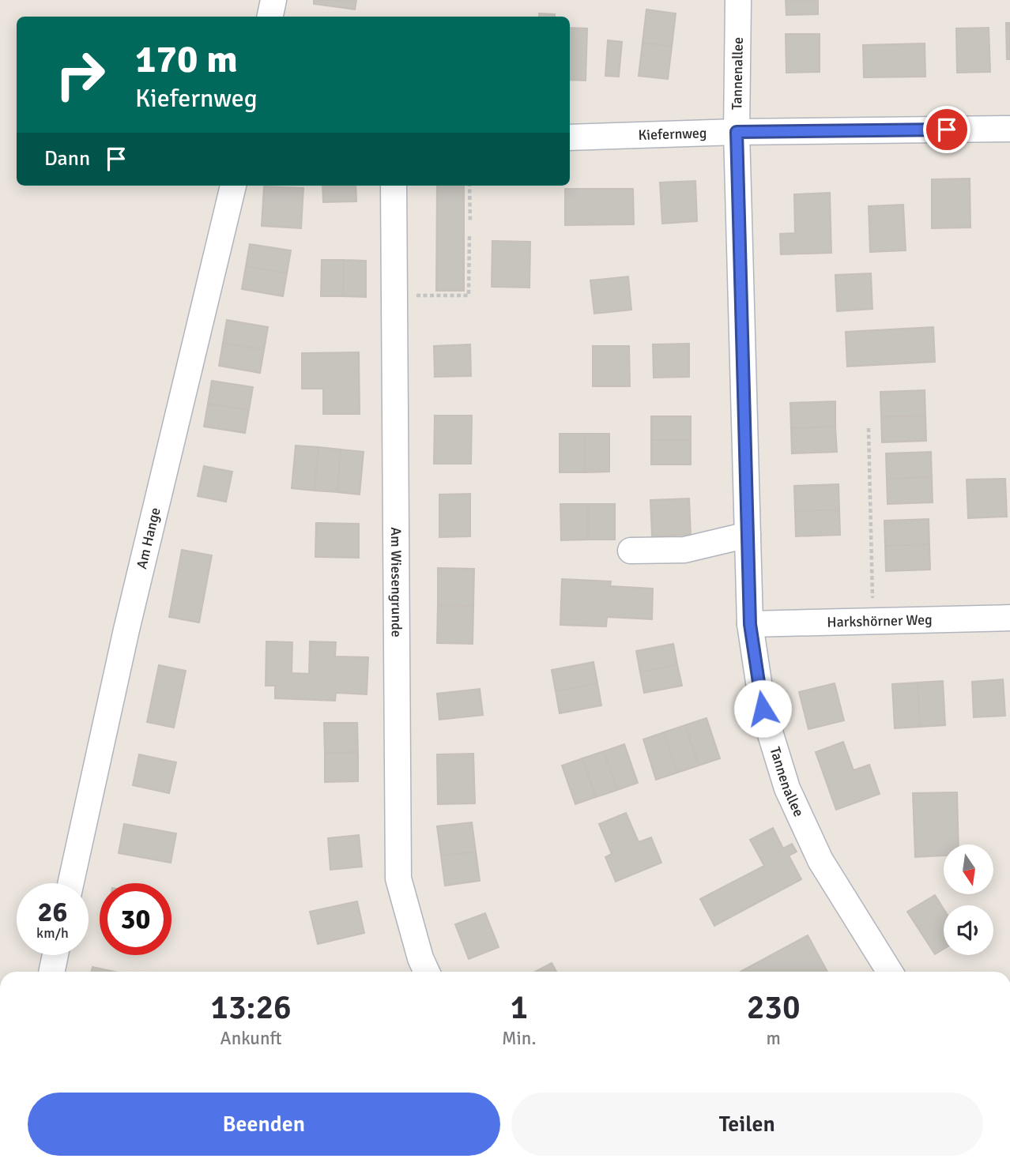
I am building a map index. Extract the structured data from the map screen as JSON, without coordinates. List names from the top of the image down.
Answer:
{
  "streets": {
    "street": [
      "Tannenallee",
      "Kiefernweg",
      "Am Hange",
      "Am Wiesengrunde",
      "Harkshörner Weg"
    ]
  },
  "crossings": [
    ["Tannenallee", "Kiefernweg"],
    ["Tannenallee", "Harkshörner Weg"]
  ],
  "north": "bottom",
  "page": {
    "turn": ["170 m", "Kiefernweg"],
    "then": "Dann",
    "speed": "26 km/h",
    "limit": "30",
    "eta": [
      "13:26",
      "Ankunft",
      "1",
      "Min.",
      "230",
      "m"
    ],
    "buttons": ["Beenden", "Teilen"]
  }
}
